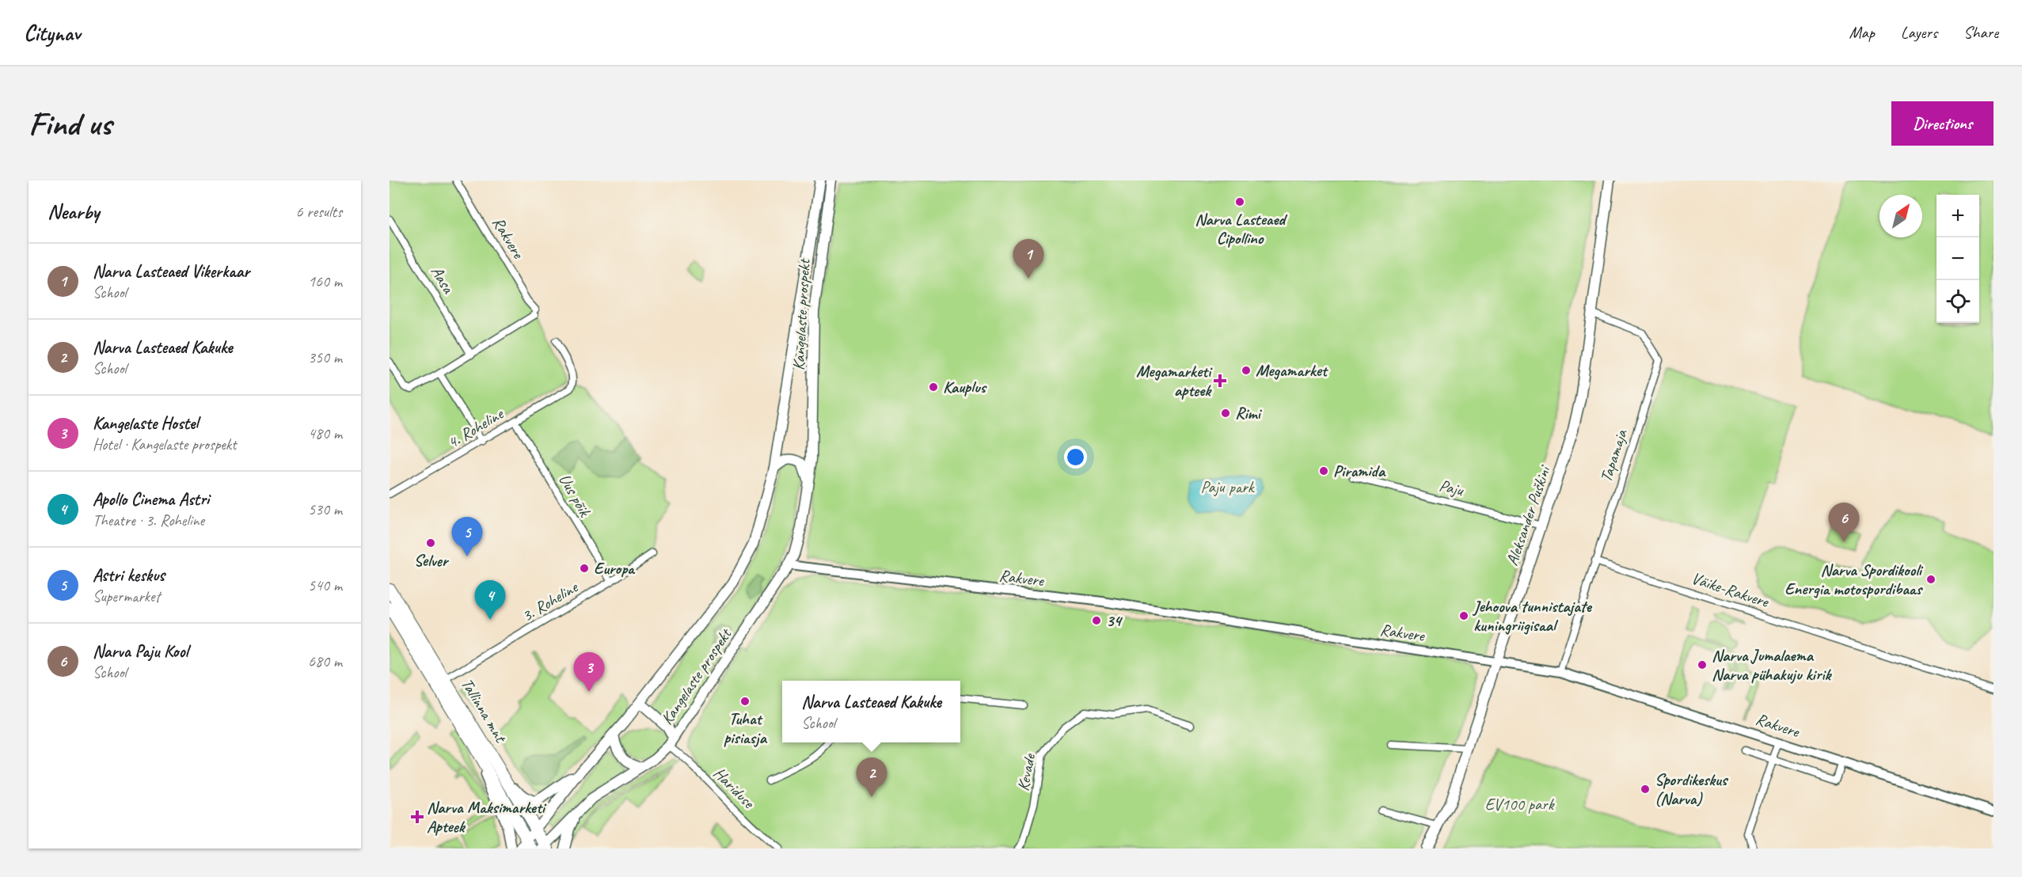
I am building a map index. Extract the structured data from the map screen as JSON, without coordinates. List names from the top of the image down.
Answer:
{
  "streets": {
    "highway": ["Tallinna mnt"],
    "main road": ["Kangelaste prospekt", "Aleksander Puškini"],
    "street": [
      "Rakvere",
      "Aasa",
      "4. Roheline",
      "Tapamaja",
      "Paju",
      "Uus põik",
      "Väike-Rakvere",
      "3. Roheline",
      "Kevade",
      "Hariduse"
    ]
  },
  "crossings": [
    ["Rakvere", "Aasa"],
    ["Rakvere", "Kangelaste prospekt"],
    ["Rakvere", "Aleksander Puškini"],
    ["Kangelaste prospekt", "Tallinna mnt"],
    ["Kangelaste prospekt", "Hariduse"],
    ["4. Roheline", "Uus põik"],
    ["Tapamaja", "Aleksander Puškini"],
    ["Tapamaja", "Väike-Rakvere"],
    ["Paju", "Aleksander Puškini"],
    ["Uus põik", "3. Roheline"],
    ["3. Roheline", "Tallinna mnt"]
  ],
  "parks": ["Paju park", "EV100 park"],
  "places": {
    "other": [
      "Narva Lasteaed Cipollino",
      "Megamarket",
      "Kauplus",
      "Rimi",
      "Piramida",
      "Selver",
      "Europa",
      "Narva Spordikooli Energia motospordibaas",
      "Jehoova tunnistajate kuningriigisaal",
      "34",
      "Narva Jumalaema Narva pühakuju kirik",
      "Tuhat pisiasja",
      "Spordikeskus (Narva)"
    ],
    "health": ["Megamarketi apteek", "Narva Maksimarketi Apteek"]
  },
  "north": "top right",
  "page": {
    "header": "Citynav",
    "nav": ["Map", "Layers", "Share"],
    "buttons": "Directions",
    "title": "Find us",
    "heading": ["Nearby", "6 results"],
    "map_buttons": ["+", "−"],
    "pins": [
      "1",
      "6",
      "5",
      "4",
      "3",
      "2"
    ],
    "list": [
      {
        "mark": "1",
        "name": "Narva Lasteaed Vikerkaar",
        "note": "School",
        "value": "160 m"
      },
      {
        "mark": "2",
        "name": "Narva Lasteaed Kakuke",
        "note": "School",
        "value": "350 m"
      },
      {
        "mark": "3",
        "name": "Kangelaste Hostel",
        "note": "Hotel · Kangelaste prospekt",
        "value": "480 m"
      },
      {
        "mark": "4",
        "name": "Apollo Cinema Astri",
        "note": "Theatre · 3. Roheline",
        "value": "530 m"
      },
      {
        "mark": "5",
        "name": "Astri keskus",
        "note": "Supermarket",
        "value": "540 m"
      },
      {
        "mark": "6",
        "name": "Narva Paju Kool",
        "note": "School",
        "value": "680 m"
      }
    ],
    "popup": ["Narva Lasteaed Kakuke", "School"]
  }
}
